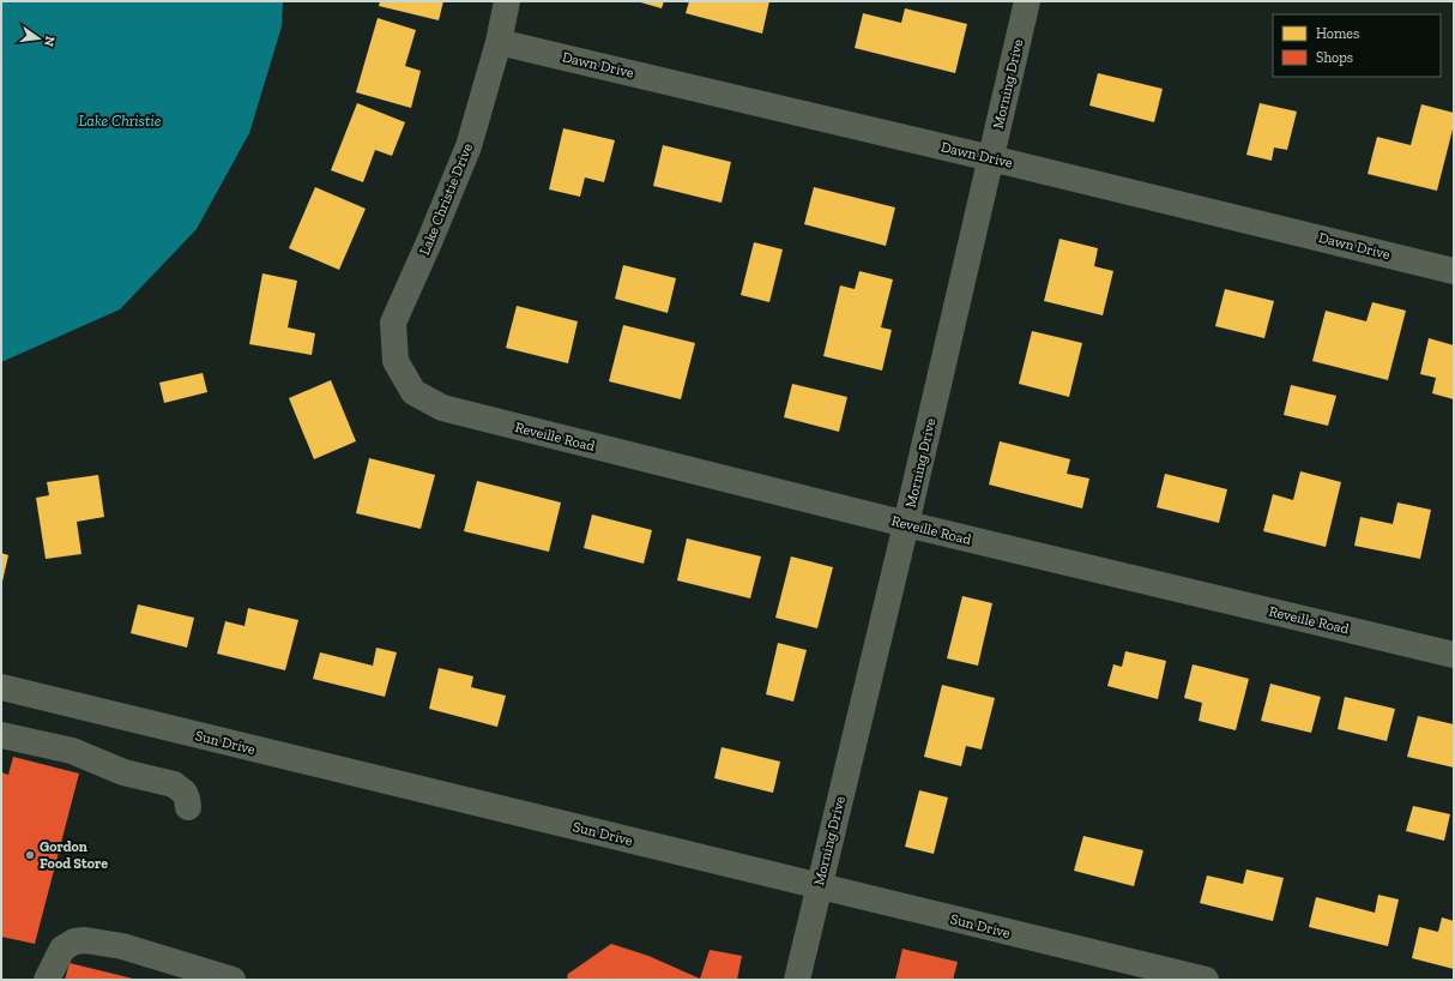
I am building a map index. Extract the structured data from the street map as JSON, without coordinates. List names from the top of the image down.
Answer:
{
  "streets": {
    "street": [
      "Dawn Drive",
      "Morning Drive",
      "Lake Christie Drive",
      "Reveille Road",
      "Sun Drive"
    ]
  },
  "crossings": [
    ["Dawn Drive", "Morning Drive"],
    ["Dawn Drive", "Lake Christie Drive"],
    ["Morning Drive", "Reveille Road"],
    ["Morning Drive", "Sun Drive"],
    ["Lake Christie Drive", "Reveille Road"]
  ],
  "water": ["Lake Christie"],
  "places": ["Gordon Food Store"],
  "legend": ["Homes", "Shops"],
  "north": "right"
}
